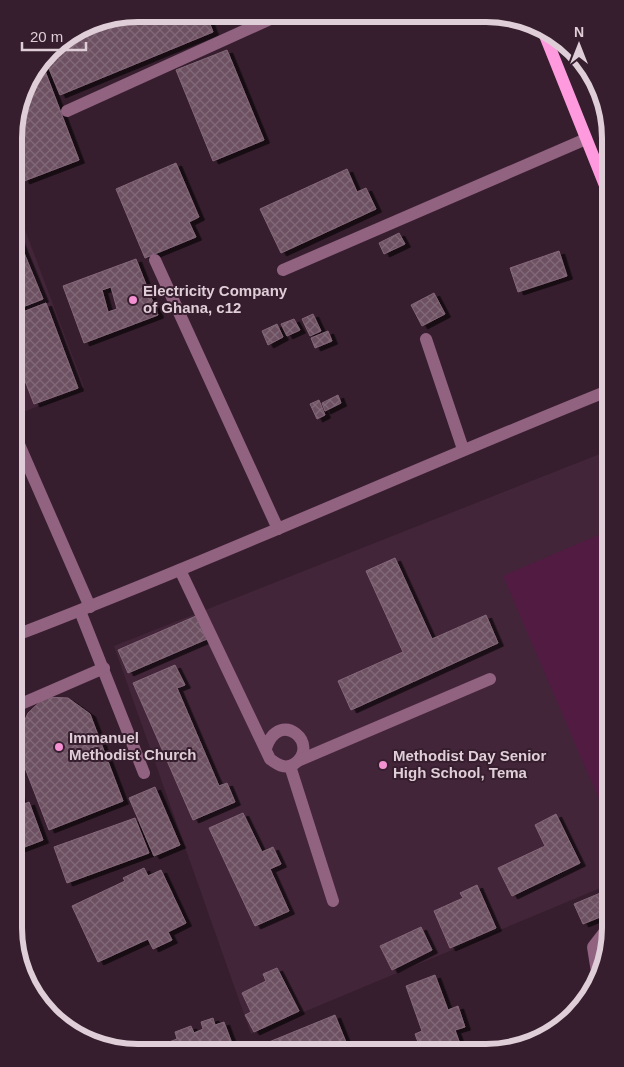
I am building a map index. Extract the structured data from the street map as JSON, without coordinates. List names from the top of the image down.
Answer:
{
  "places": ["Electricity Company of Ghana, c12", "Immanuel Methodist Church", "Methodist Day Senior High School, Tema"],
  "scale_bar": "20 m",
  "north": "top"
}
